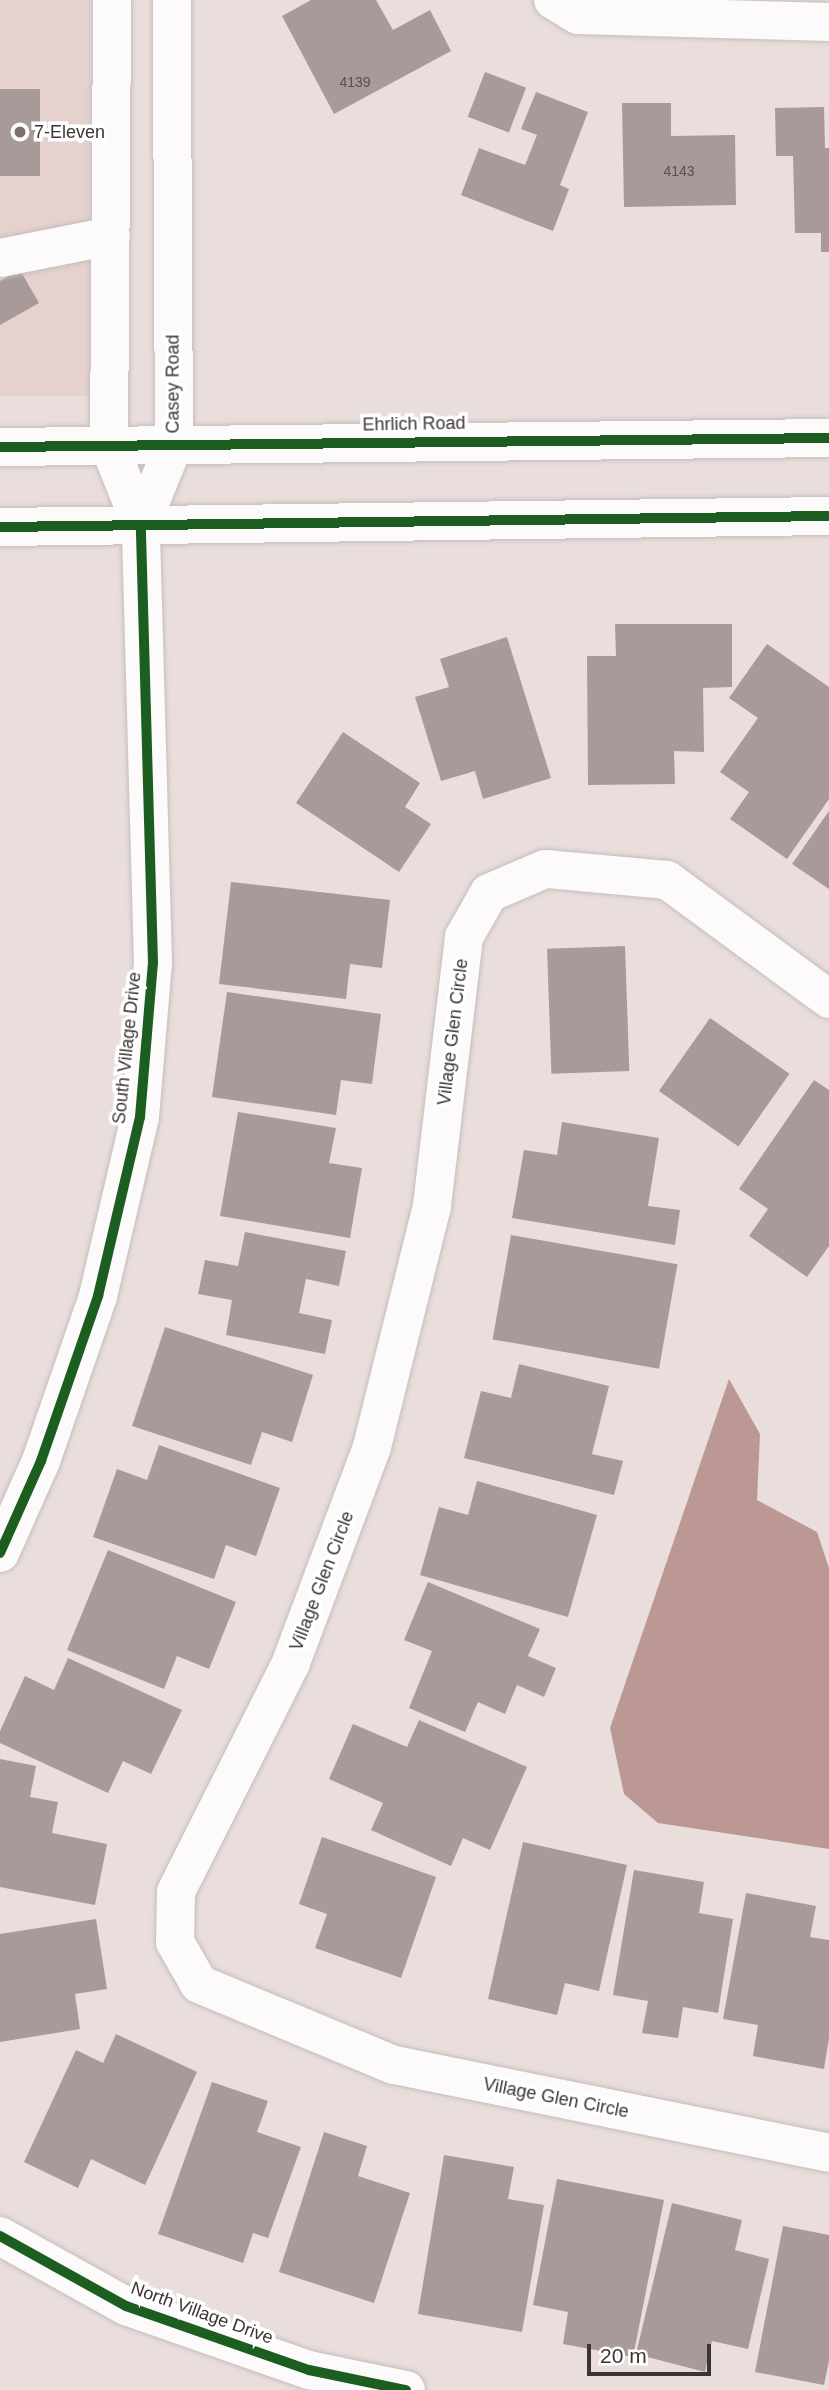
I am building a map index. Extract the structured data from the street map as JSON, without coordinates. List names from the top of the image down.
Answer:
{
  "streets": {
    "street": [
      "Casey Road",
      "Ehrlich Road",
      "Village Glen Circle",
      "South Village Drive",
      "North Village Drive"
    ]
  },
  "crossings": [
    ["Casey Road", "Ehrlich Road"],
    ["Casey Road", "South Village Drive"]
  ],
  "places": ["7-Eleven"],
  "house_numbers": ["4139", "4143"],
  "scale_bar": "20 m"
}
